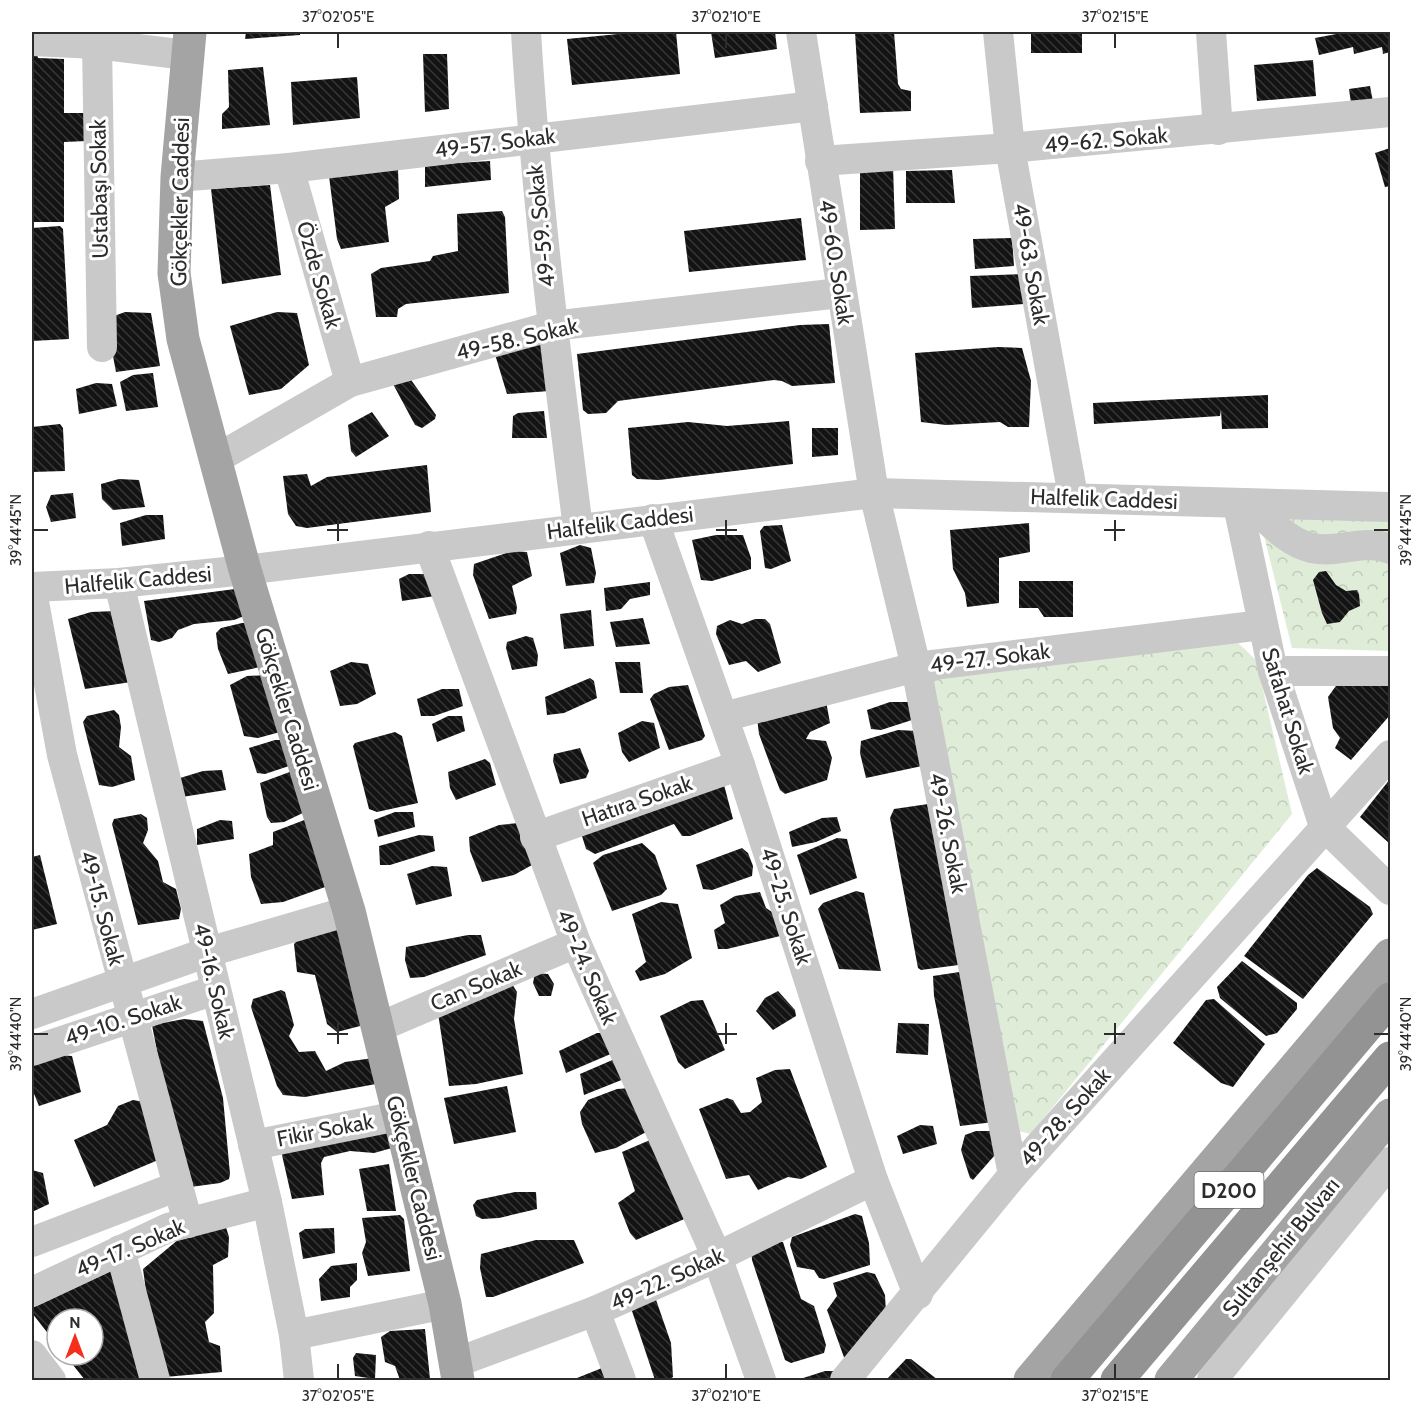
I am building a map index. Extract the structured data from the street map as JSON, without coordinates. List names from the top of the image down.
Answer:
{
  "streets": {
    "highway": ["D200", "Sultanşehir Bulvarı"],
    "main road": ["Gökçekler Caddesi"],
    "street": [
      "49-62. Sokak",
      "49-57. Sokak",
      "Ustabaşı Sokak",
      "49-59. Sokak",
      "49-60. Sokak",
      "49-63. Sokak",
      "Özde Sokak",
      "49-58. Sokak",
      "Halfelik Caddesi",
      "49-27. Sokak",
      "Safahat Sokak",
      "Hatıra Sokak",
      "49-26. Sokak",
      "49-25. Sokak",
      "49-15. Sokak",
      "49-24. Sokak",
      "49-16. Sokak",
      "Can Sokak",
      "49-10. Sokak",
      "49-28. Sokak",
      "Fikir Sokak",
      "49-17. Sokak",
      "49-22. Sokak"
    ]
  },
  "crossings": [
    ["49-62. Sokak", "49-60. Sokak"],
    ["49-62. Sokak", "49-63. Sokak"],
    ["49-57. Sokak", "Gökçekler Caddesi"],
    ["49-57. Sokak", "49-59. Sokak"],
    ["49-57. Sokak", "49-60. Sokak"],
    ["49-57. Sokak", "Özde Sokak"],
    ["Gökçekler Caddesi", "49-58. Sokak"],
    ["Gökçekler Caddesi", "Halfelik Caddesi"],
    ["Gökçekler Caddesi", "Can Sokak"],
    ["Gökçekler Caddesi", "49-10. Sokak"],
    ["Gökçekler Caddesi", "Fikir Sokak"],
    ["Gökçekler Caddesi", "49-22. Sokak"],
    ["49-59. Sokak", "49-58. Sokak"],
    ["49-59. Sokak", "Halfelik Caddesi"],
    ["49-60. Sokak", "49-58. Sokak"],
    ["49-60. Sokak", "Halfelik Caddesi"],
    ["49-60. Sokak", "49-26. Sokak"],
    ["49-63. Sokak", "Halfelik Caddesi"],
    ["Özde Sokak", "49-58. Sokak"],
    ["Halfelik Caddesi", "Safahat Sokak"],
    ["Halfelik Caddesi", "49-26. Sokak"],
    ["Halfelik Caddesi", "49-25. Sokak"],
    ["Halfelik Caddesi", "49-15. Sokak"],
    ["Halfelik Caddesi", "49-24. Sokak"],
    ["Halfelik Caddesi", "49-16. Sokak"],
    ["49-27. Sokak", "Safahat Sokak"],
    ["49-27. Sokak", "49-26. Sokak"],
    ["49-27. Sokak", "49-25. Sokak"],
    ["Safahat Sokak", "49-28. Sokak"],
    ["Hatıra Sokak", "49-25. Sokak"],
    ["Hatıra Sokak", "49-24. Sokak"],
    ["49-26. Sokak", "49-28. Sokak"],
    ["49-25. Sokak", "49-28. Sokak"],
    ["49-25. Sokak", "49-22. Sokak"],
    ["49-15. Sokak", "49-10. Sokak"],
    ["49-15. Sokak", "49-17. Sokak"],
    ["49-24. Sokak", "Can Sokak"],
    ["49-24. Sokak", "49-22. Sokak"],
    ["49-16. Sokak", "49-10. Sokak"],
    ["49-16. Sokak", "Fikir Sokak"],
    ["49-16. Sokak", "49-17. Sokak"]
  ],
  "north": "top",
  "coordinates": [
    "37°02'05\"E",
    "37°02'10\"E",
    "37°02'15\"E",
    "39°44'45\"N",
    "39°44'40\"N"
  ]
}
